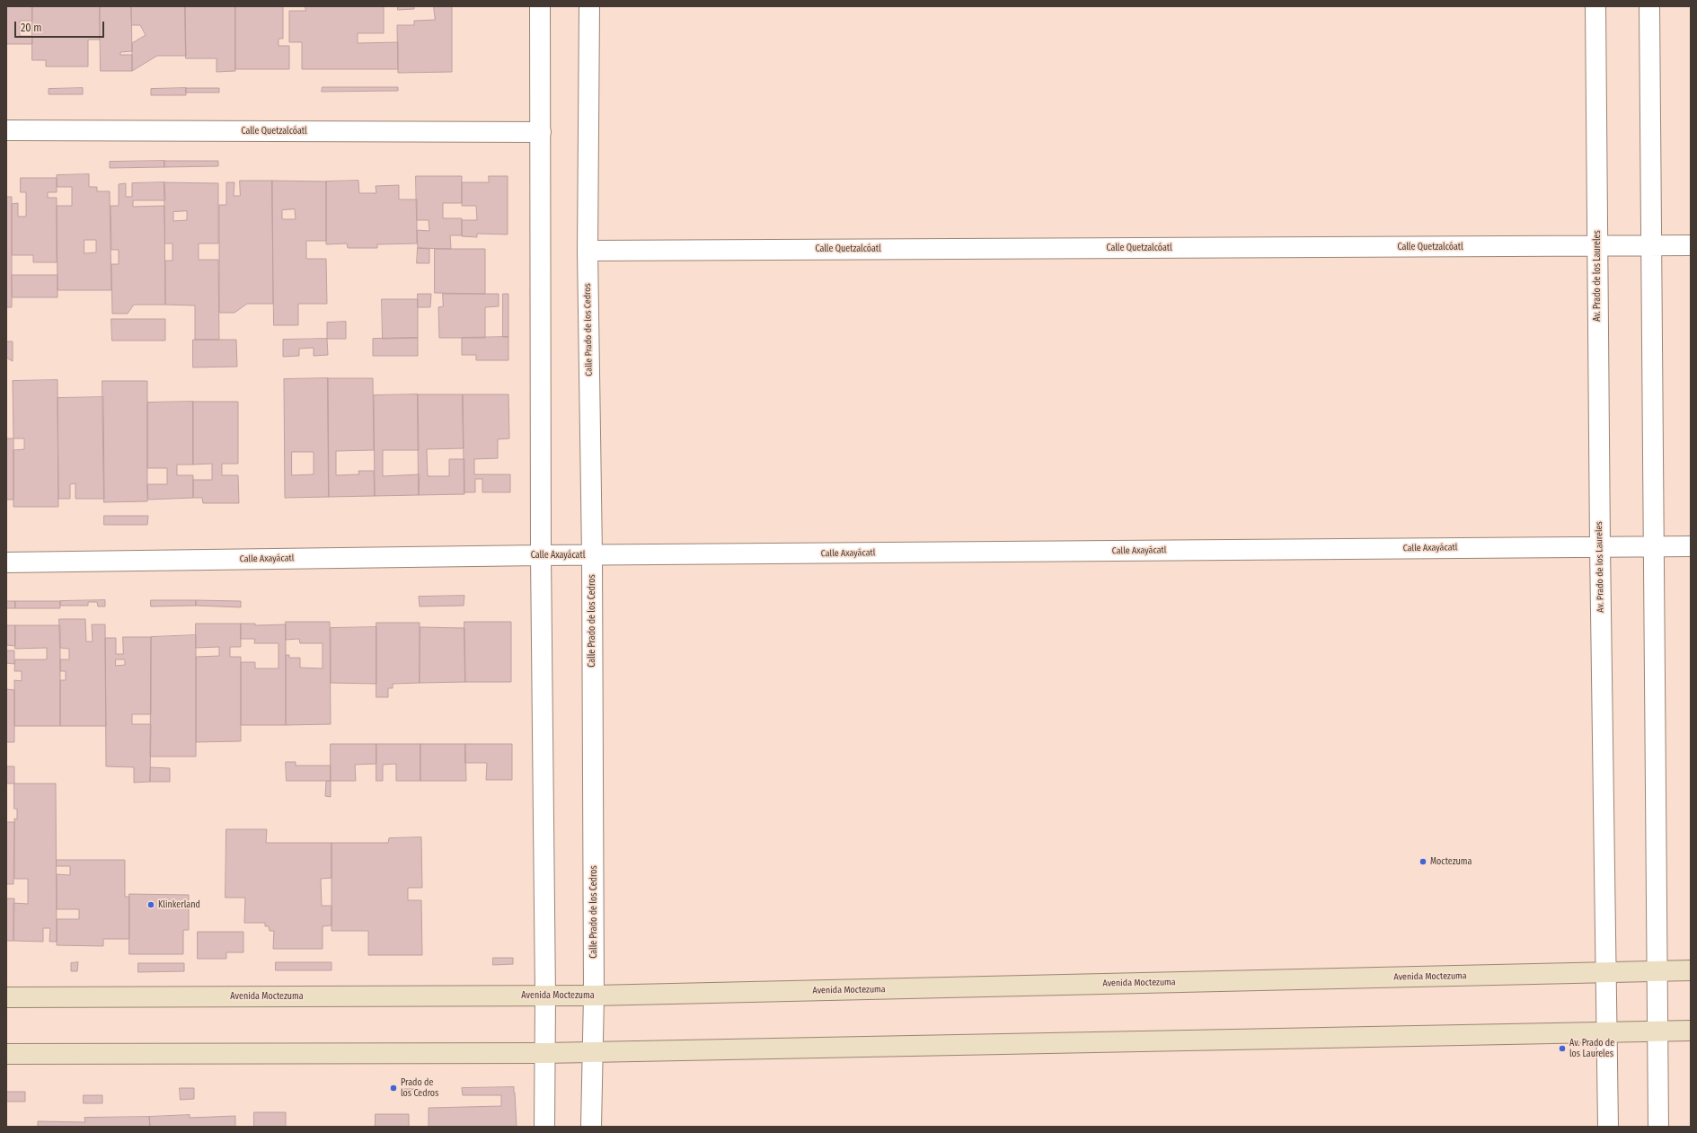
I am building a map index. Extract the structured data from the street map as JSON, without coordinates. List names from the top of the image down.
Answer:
{
  "streets": {
    "street": [
      "Calle Quetzalcóatl",
      "Av. Prado de los Laureles",
      "Calle Prado de los Cedros",
      "Calle Axayácatl",
      "Avenida Moctezuma"
    ]
  },
  "crossings": [
    ["Calle Quetzalcóatl", "Av. Prado de los Laureles"],
    ["Calle Quetzalcóatl", "Calle Prado de los Cedros"],
    ["Av. Prado de los Laureles", "Calle Axayácatl"],
    ["Av. Prado de los Laureles", "Avenida Moctezuma"],
    ["Calle Prado de los Cedros", "Calle Axayácatl"],
    ["Calle Prado de los Cedros", "Avenida Moctezuma"]
  ],
  "places": [
    "Moctezuma",
    "Klinkerland",
    "Av. Prado de los Laureles",
    "Prado de los Cedros"
  ],
  "scale_bar": "20 m"
}
